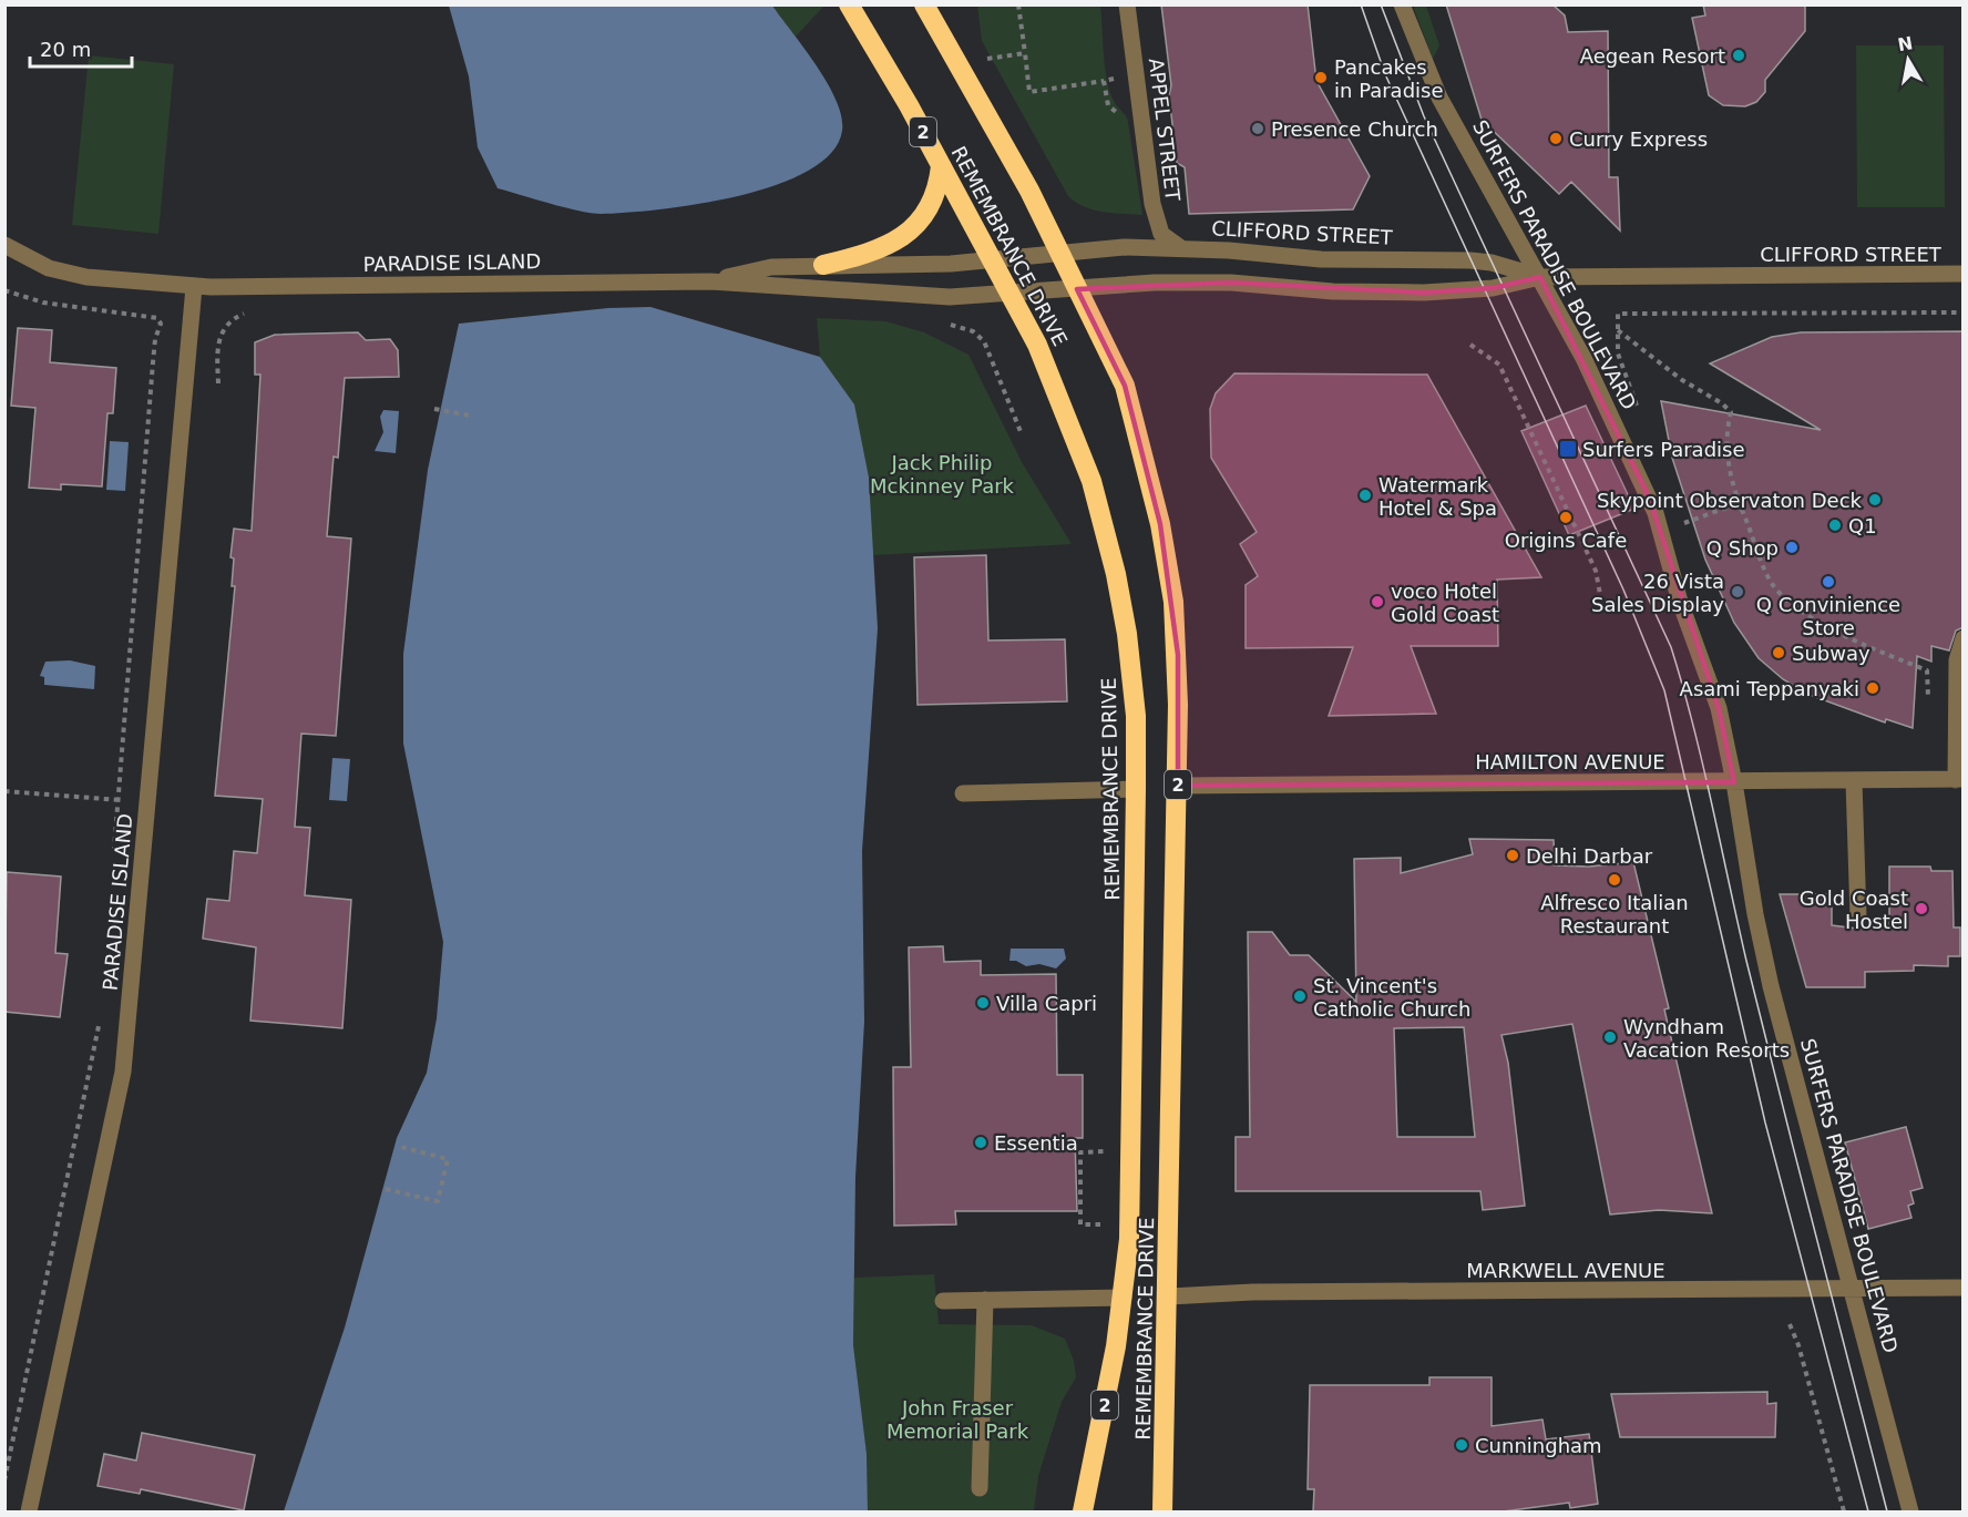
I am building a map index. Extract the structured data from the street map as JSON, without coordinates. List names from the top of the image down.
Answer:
{
  "streets": {
    "highway": ["2", "REMEMBRANCE DRIVE"],
    "street": [
      "APPEL STREET",
      "CLIFFORD STREET",
      "PARADISE ISLAND",
      "SURFERS PARADISE BOULEVARD",
      "HAMILTON AVENUE",
      "MARKWELL AVENUE"
    ]
  },
  "crossings": [
    ["APPEL STREET", "CLIFFORD STREET"],
    ["CLIFFORD STREET", "REMEMBRANCE DRIVE"],
    ["CLIFFORD STREET", "PARADISE ISLAND"],
    ["CLIFFORD STREET", "SURFERS PARADISE BOULEVARD"],
    ["REMEMBRANCE DRIVE", "PARADISE ISLAND"],
    ["REMEMBRANCE DRIVE", "HAMILTON AVENUE"],
    ["REMEMBRANCE DRIVE", "MARKWELL AVENUE"],
    ["SURFERS PARADISE BOULEVARD", "HAMILTON AVENUE"],
    ["SURFERS PARADISE BOULEVARD", "MARKWELL AVENUE"]
  ],
  "parks": ["Jack Philip Mckinney Park", "John Fraser Memorial Park"],
  "places": {
    "other": [
      "Aegean Resort",
      "Pancakes in Paradise",
      "Presence Church",
      "Curry Express",
      "Watermark Hotel & Spa",
      "Skypoint Observaton Deck",
      "Origins Cafe",
      "Q1",
      "Q Shop",
      "Q Convinience Store",
      "26 Vista Sales Display",
      "voco Hotel Gold Coast",
      "Subway",
      "Asami Teppanyaki",
      "Delhi Darbar",
      "Alfresco Italian Restaurant",
      "Gold Coast Hostel",
      "St. Vincent's Catholic Church",
      "Villa Capri",
      "Wyndham Vacation Resorts",
      "Essentia",
      "Cunningham"
    ],
    "transit": ["Surfers Paradise"]
  },
  "scale_bar": "20 m",
  "north": "top"
}
